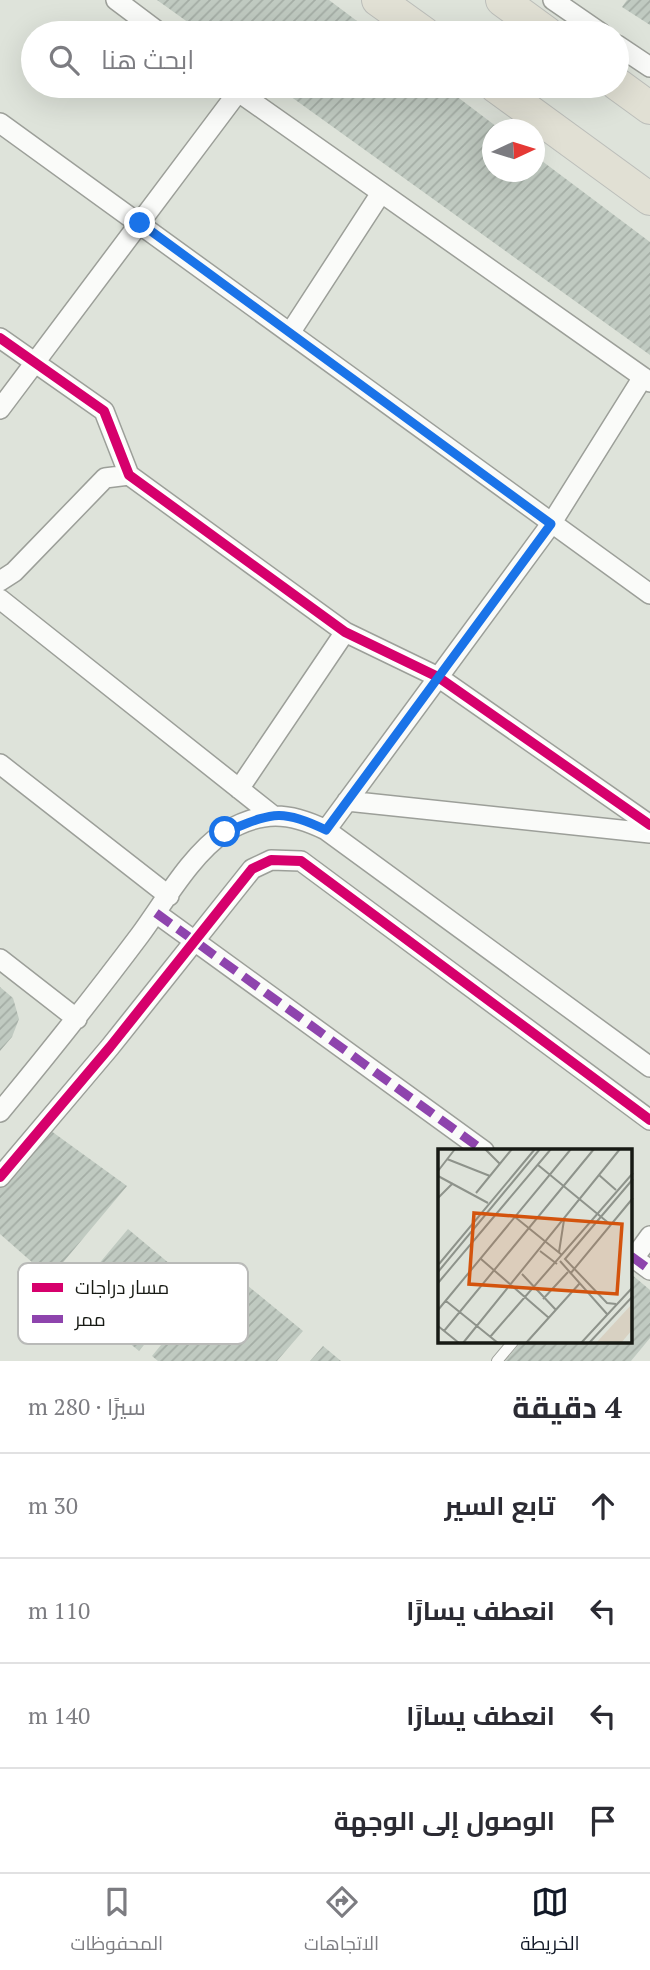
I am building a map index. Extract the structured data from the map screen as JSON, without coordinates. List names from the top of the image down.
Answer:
{
  "legend": ["مسار دراجات", "ممر"],
  "north": "right",
  "page": {
    "search": "ابحث هنا",
    "heading": ["4 دقيقة", "سيرًا · 280 m"],
    "list": [
      ["تابع السير", "30 m"],
      ["انعطف يسارًا", "110 m"],
      ["انعطف يسارًا", "140 m"],
      "الوصول إلى الوجهة"
    ],
    "nav": ["الخريطة", "الاتجاهات", "المحفوظات"]
  }
}
